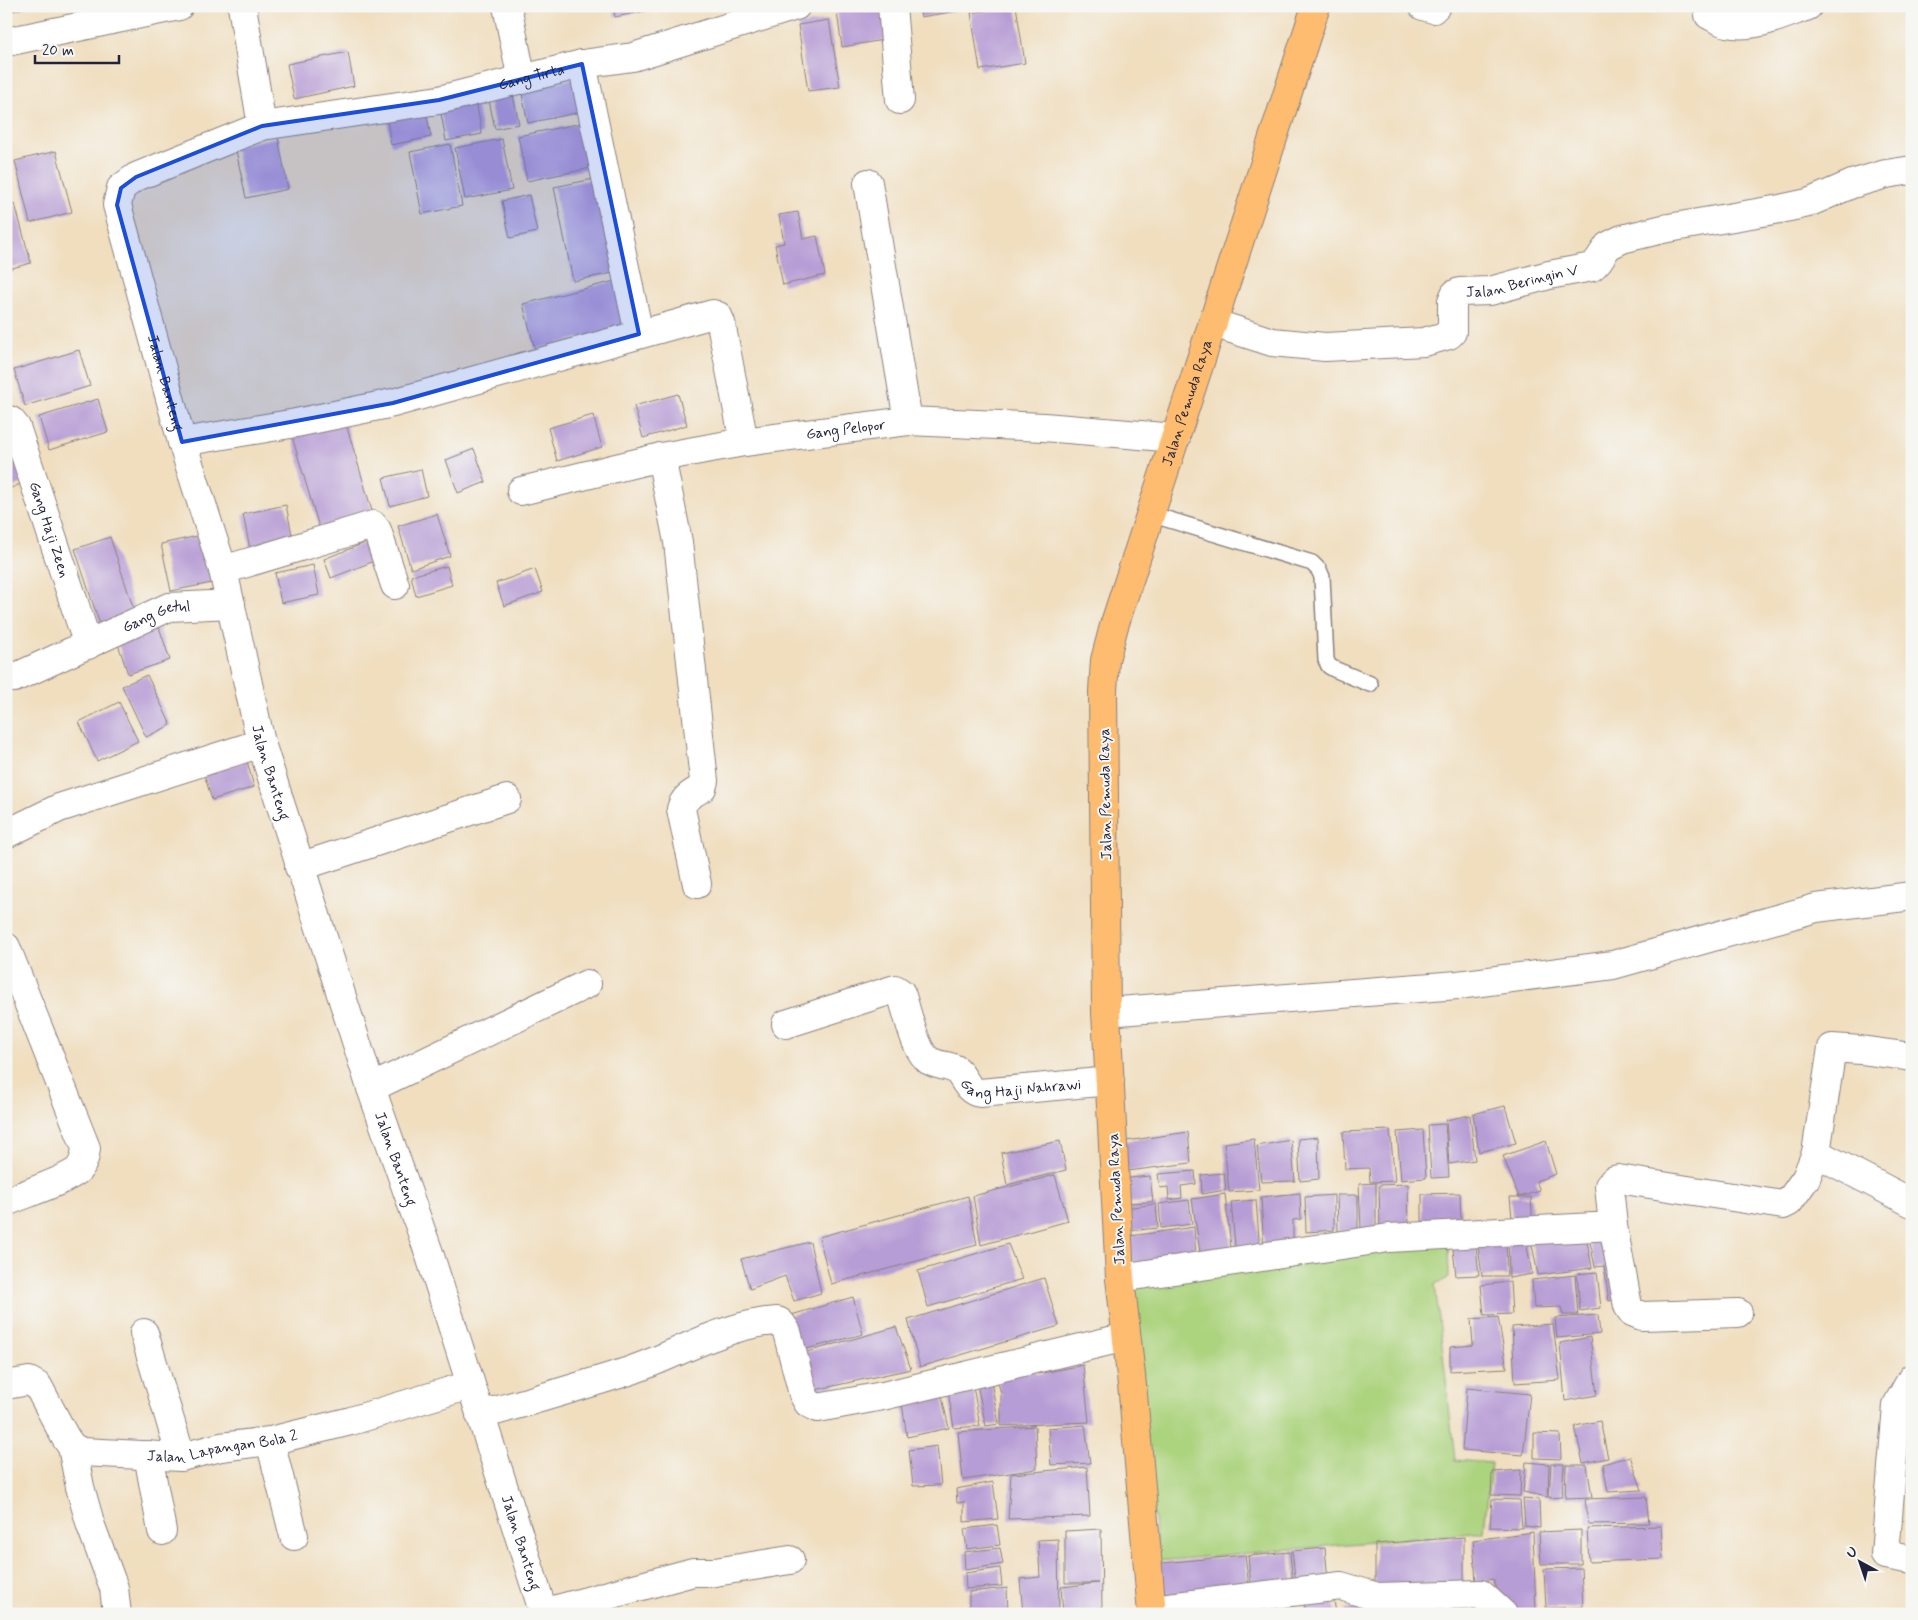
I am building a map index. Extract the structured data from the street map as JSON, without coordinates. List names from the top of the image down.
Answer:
{
  "streets": {
    "main road": ["Jalan Pemuda Raya"],
    "street": [
      "Gang Tirta",
      "Jalan Beringin V",
      "Jalan Banteng",
      "Gang Pelopor",
      "Gang Haji Zeen",
      "Gang Getul",
      "Gang Haji Nahrawi",
      "Jalan Lapangan Bola 2"
    ]
  },
  "crossings": [
    ["Gang Tirta", "Jalan Banteng"],
    ["Jalan Beringin V", "Jalan Pemuda Raya"],
    ["Jalan Banteng", "Gang Getul"],
    ["Jalan Banteng", "Jalan Lapangan Bola 2"],
    ["Jalan Pemuda Raya", "Gang Pelopor"],
    ["Jalan Pemuda Raya", "Gang Haji Nahrawi"],
    ["Gang Haji Zeen", "Gang Getul"]
  ],
  "scale_bar": "20 m",
  "north": "top left"
}
